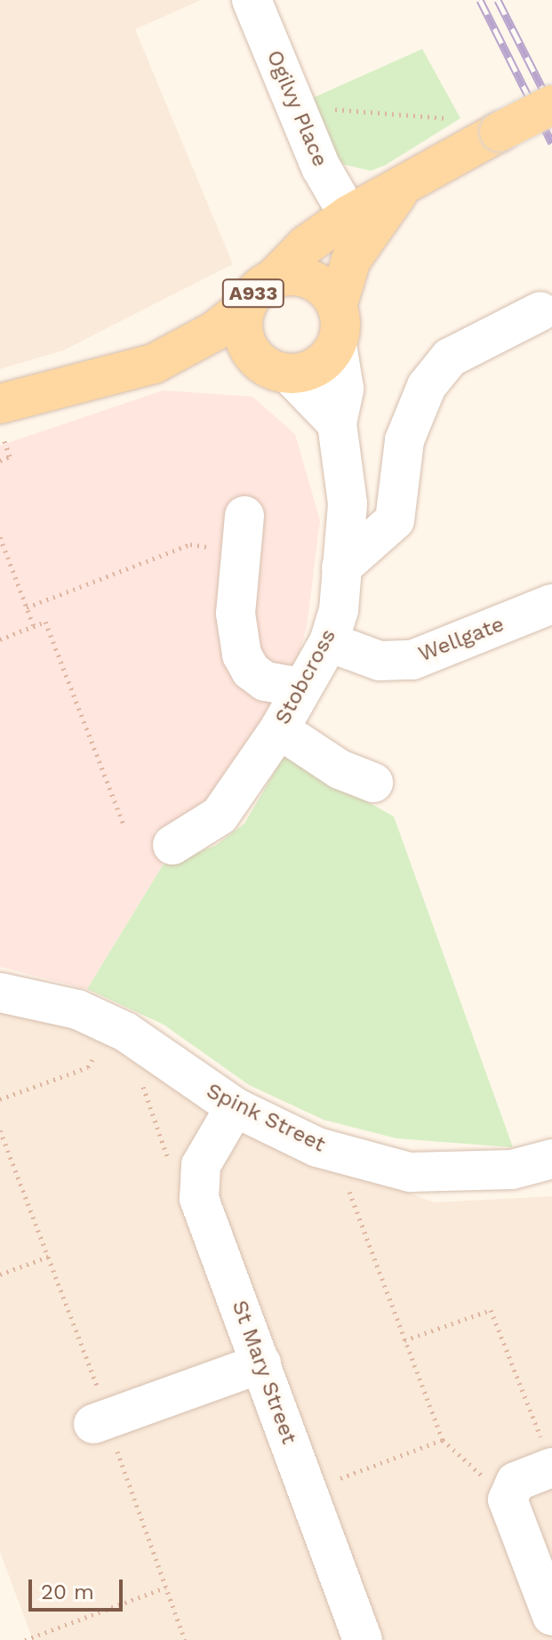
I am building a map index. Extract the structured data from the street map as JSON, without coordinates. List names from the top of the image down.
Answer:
{
  "streets": {
    "main road": ["A933"],
    "street": [
      "Ogilvy Place",
      "Wellgate",
      "Stobcross",
      "Spink Street",
      "St Mary Street"
    ]
  },
  "crossings": [
    ["Ogilvy Place", "A933"],
    ["A933", "Stobcross"],
    ["Wellgate", "Stobcross"],
    ["Spink Street", "St Mary Street"]
  ],
  "scale_bar": "20 m"
}
